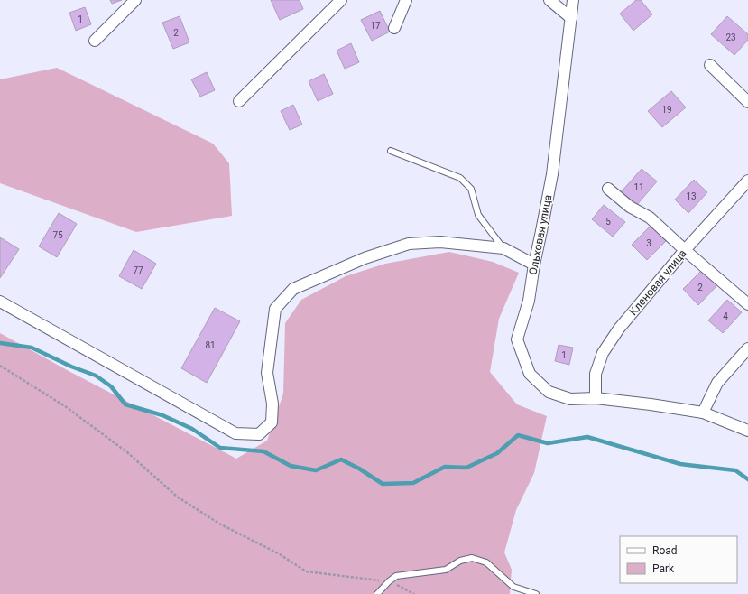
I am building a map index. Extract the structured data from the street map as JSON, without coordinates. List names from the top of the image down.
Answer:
{
  "streets": {
    "street": ["Ольховая улица", "Кленовая улица"]
  },
  "crossings": [
    ["Ольховая улица", "Кленовая улица"]
  ],
  "house_numbers": [
    "1",
    "17",
    "2",
    "23",
    "19",
    "11",
    "13",
    "5",
    "75",
    "3",
    "77",
    "2",
    "4",
    "81",
    "1"
  ],
  "legend": ["Road", "Park"]
}
